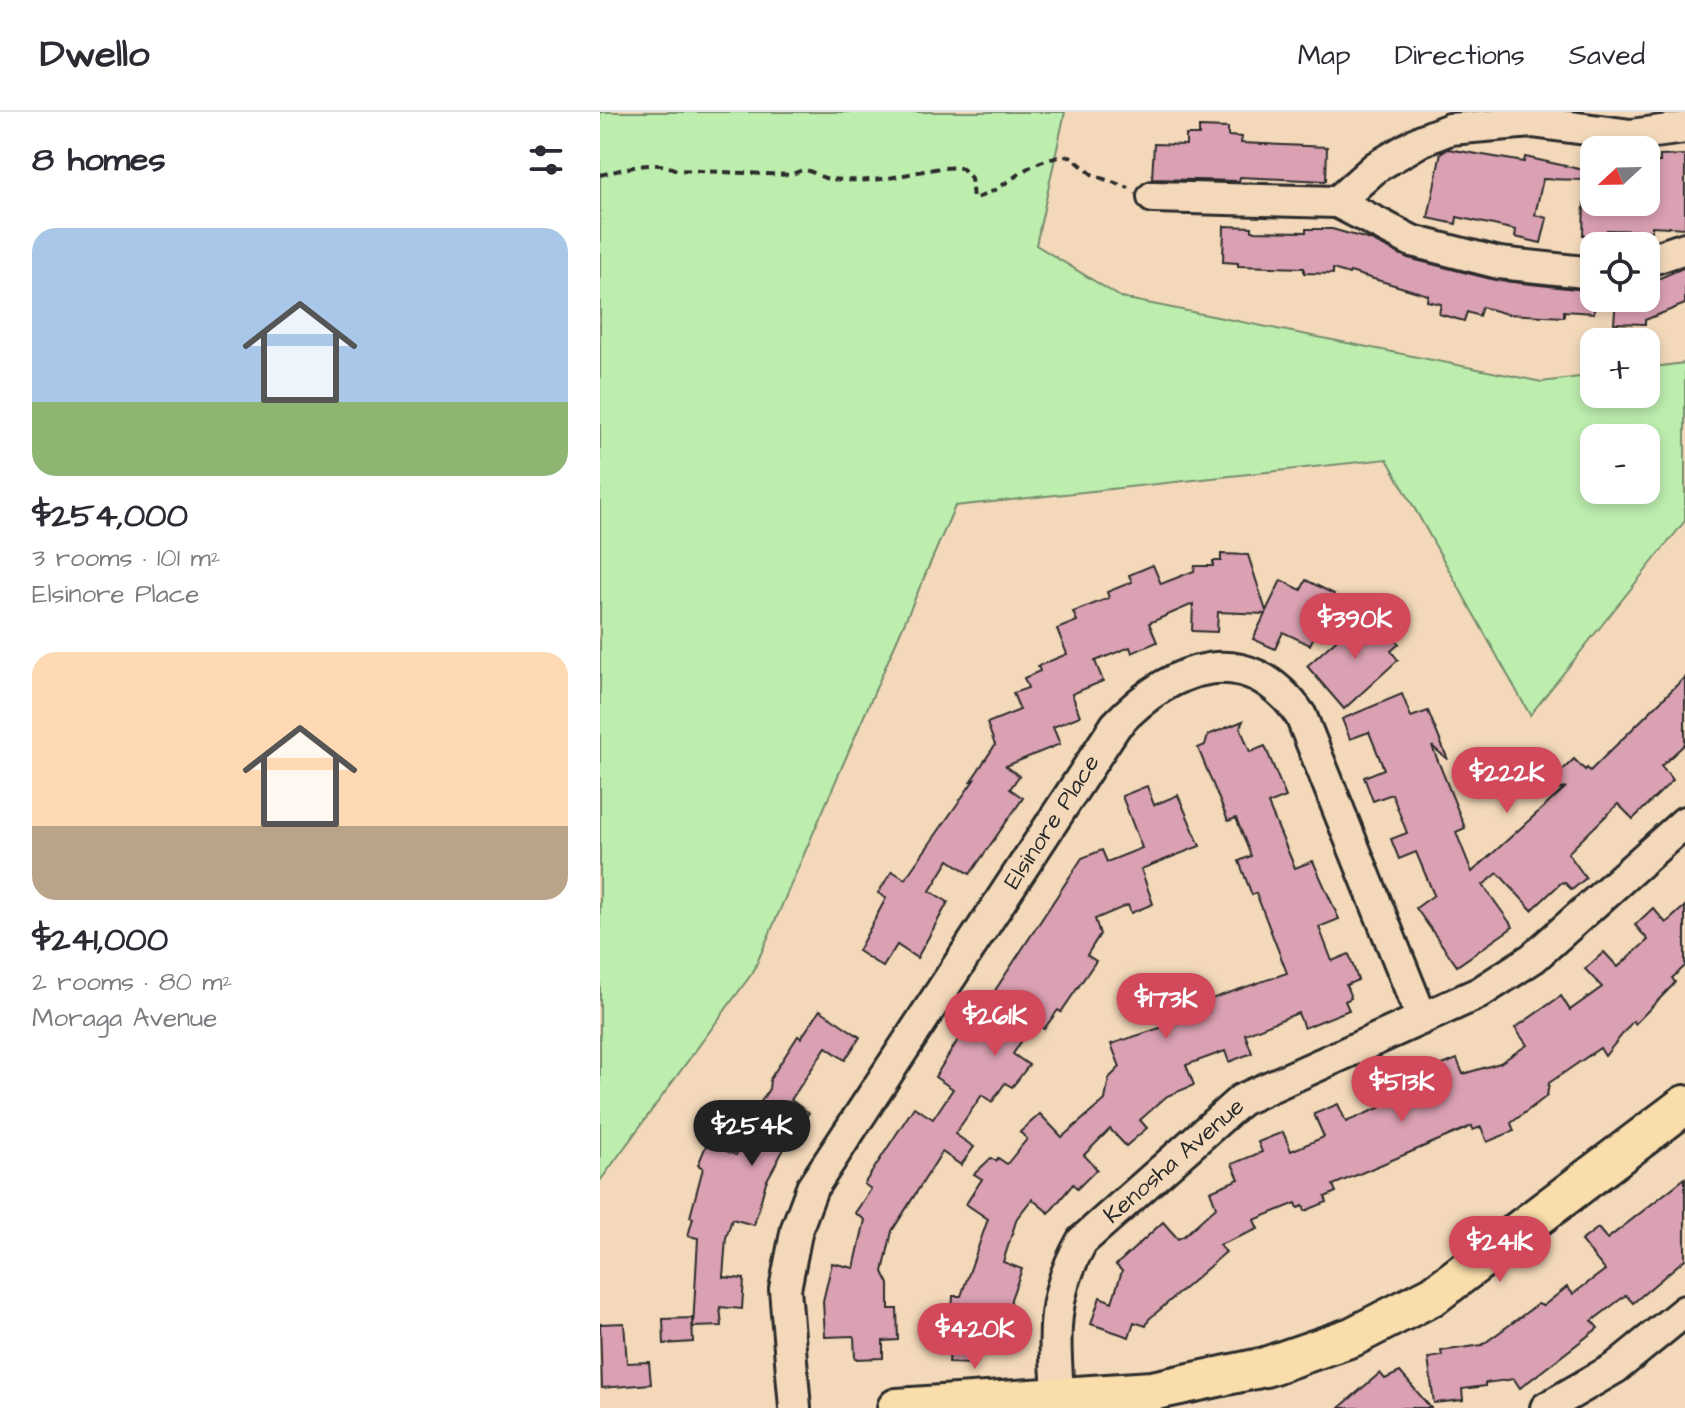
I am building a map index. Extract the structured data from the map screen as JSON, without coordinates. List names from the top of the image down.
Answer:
{
  "streets": {
    "street": ["Elsinore Place", "Kenosha Avenue"]
  },
  "crossings": [
    ["Elsinore Place", "Kenosha Avenue"]
  ],
  "north": "left",
  "page": {
    "header": "Dwello",
    "nav": ["Map", "Directions", "Saved"],
    "heading": "8 homes",
    "map_buttons": ["+", "−"],
    "list": [
      {
        "name": "$254,000",
        "note": "3 rooms · 101 m² · Elsinore Place"
      },
      {
        "name": "$241,000",
        "note": "2 rooms · 80 m² · Moraga Avenue"
      }
    ],
    "price": [
      "$390K",
      "$222K",
      "$173K",
      "$261K",
      "$513K",
      "$254K",
      "$241K",
      "$420K"
    ]
  }
}
